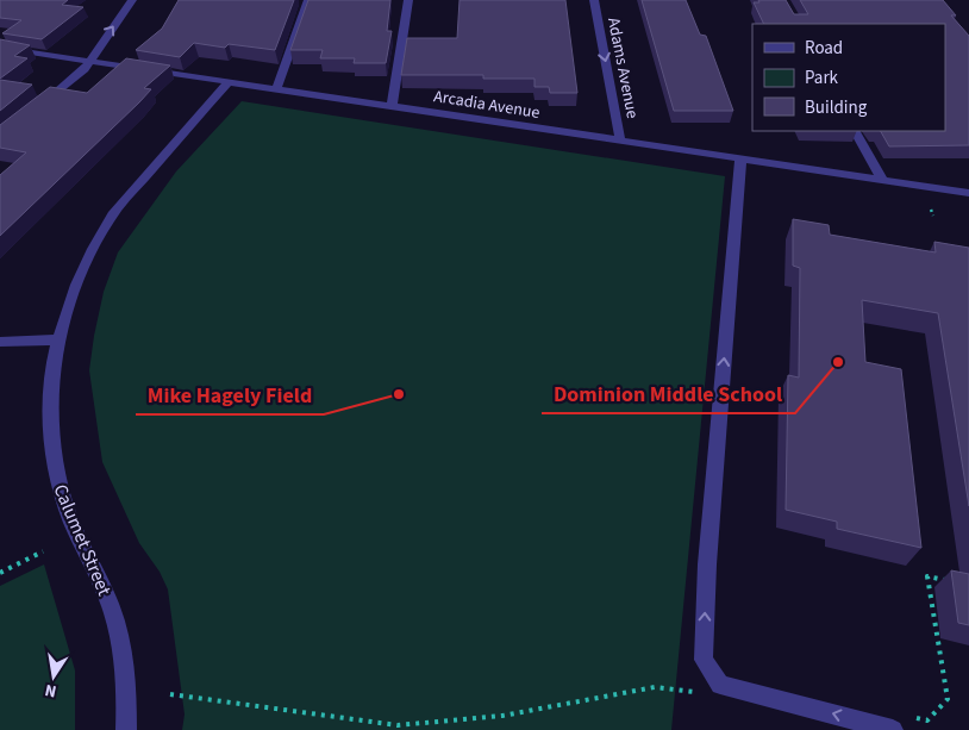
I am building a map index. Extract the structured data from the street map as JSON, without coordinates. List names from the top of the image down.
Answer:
{
  "streets": {
    "street": ["Adams Avenue", "Arcadia Avenue", "Calumet Street"]
  },
  "crossings": [
    ["Adams Avenue", "Arcadia Avenue"],
    ["Arcadia Avenue", "Calumet Street"]
  ],
  "one_way": ["Adams Avenue"],
  "places": ["Dominion Middle School", "Mike Hagely Field"],
  "legend": ["Road", "Park", "Building"],
  "north": "bottom"
}
